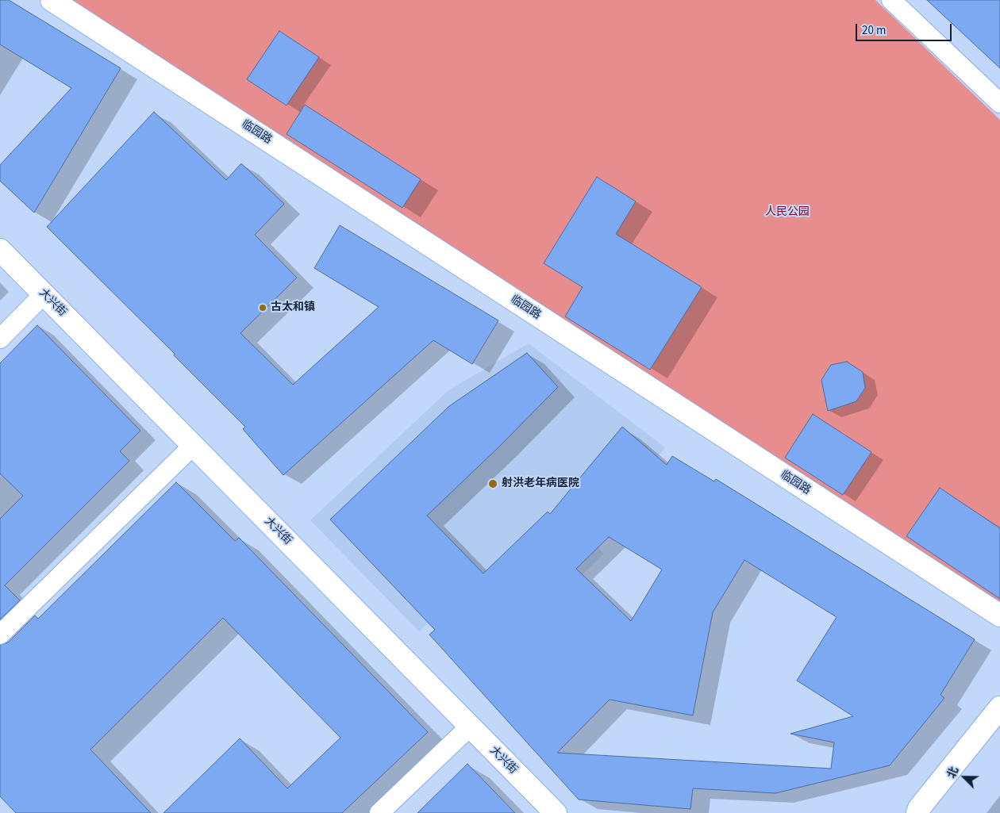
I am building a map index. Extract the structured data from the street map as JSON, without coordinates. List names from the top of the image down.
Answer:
{
  "streets": {
    "street": ["临园路", "大兴街"]
  },
  "parks": ["人民公园"],
  "places": ["古太和镇", "射洪老年病医院"],
  "scale_bar": "20 m",
  "north": "top left"
}
